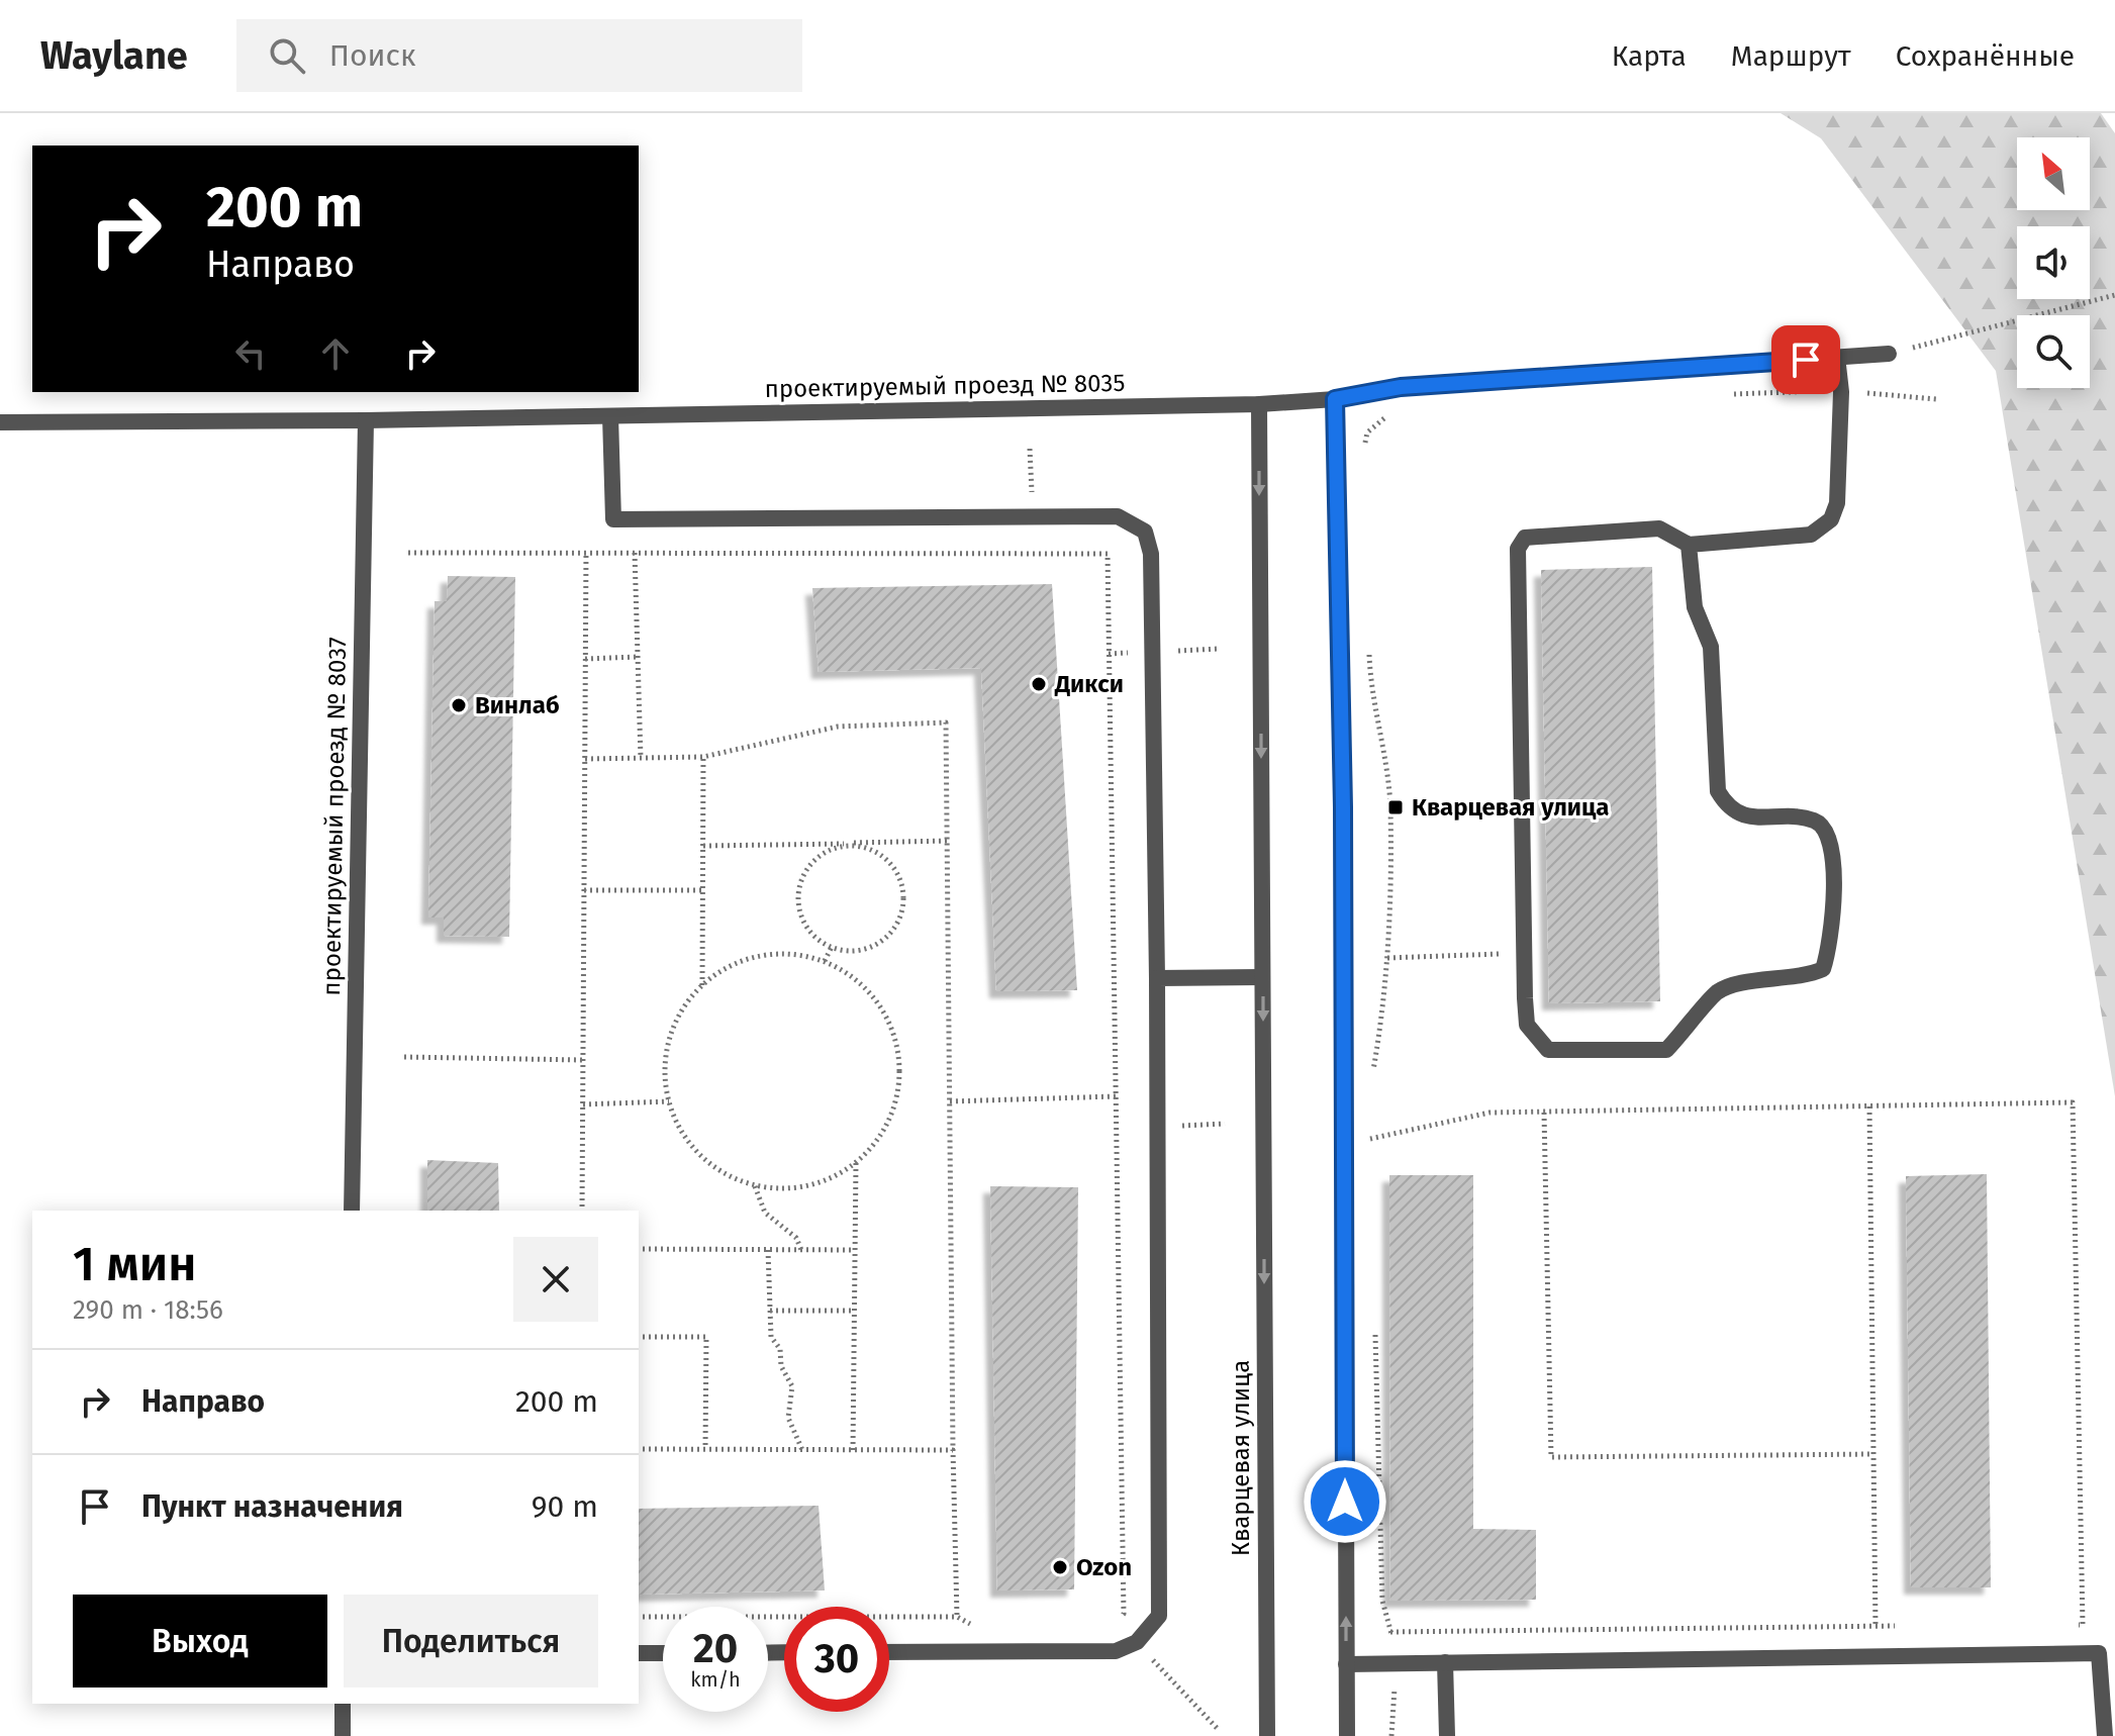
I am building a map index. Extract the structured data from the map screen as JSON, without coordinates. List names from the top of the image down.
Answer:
{
  "streets": {
    "street": ["проектируемый проезд № 8035", "проектируемый проезд № 8037", "Кварцевая улица"]
  },
  "crossings": [
    ["проектируемый проезд № 8035", "проектируемый проезд № 8037"],
    ["проектируемый проезд № 8035", "Кварцевая улица"]
  ],
  "places": {
    "other": ["Дикси", "Винлаб", "Ozon"],
    "transit": ["Кварцевая улица"]
  },
  "north": "top left",
  "page": {
    "header": "Waylane",
    "search": "Поиск",
    "nav": ["Карта", "Маршрут", "Сохранённые"],
    "turn": ["200 m", "Направо"],
    "heading": ["1 мин", "290 m · 18:56"],
    "list": [
      {
        "name": "Направо",
        "value": "200 m"
      },
      {
        "name": "Пункт назначения",
        "value": "90 m"
      }
    ],
    "buttons": ["Выход", "Поделиться"],
    "speed": "20 km/h",
    "limit": "30"
  }
}
